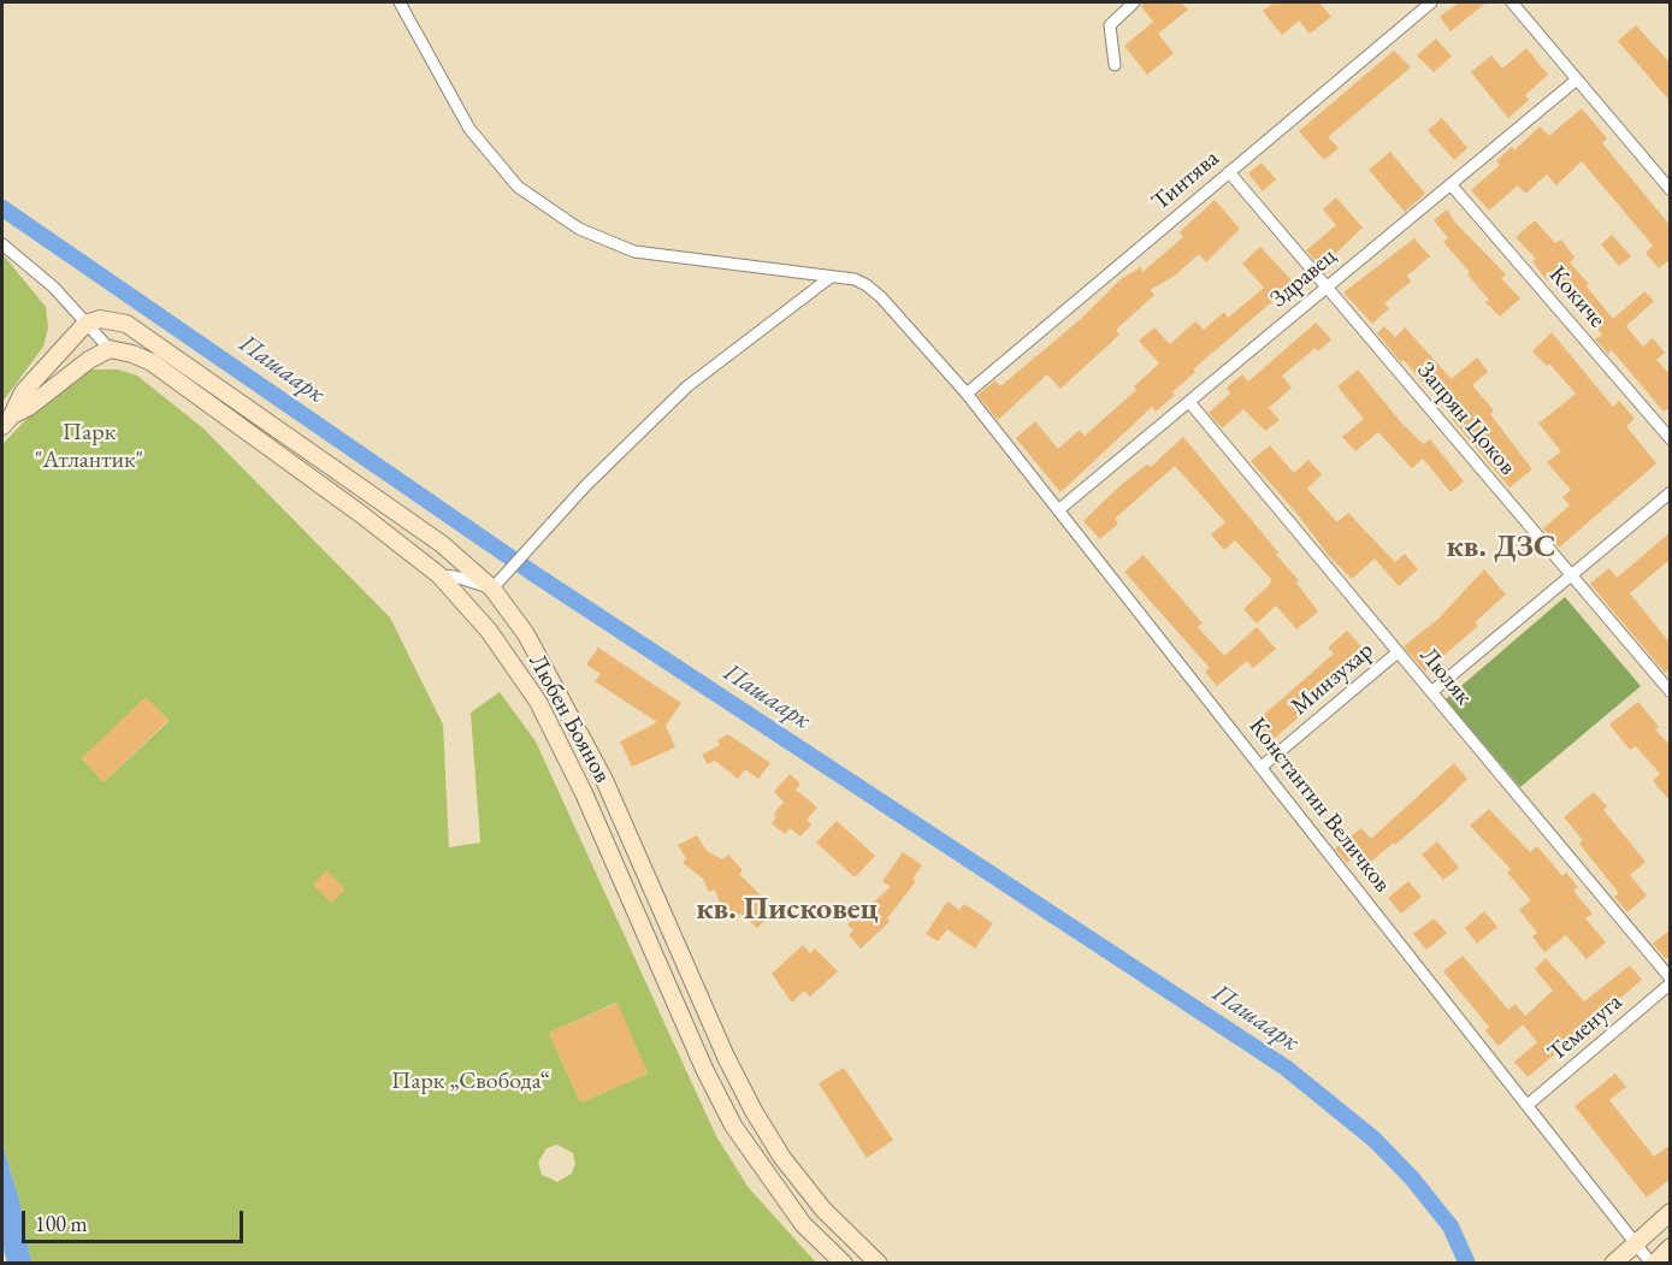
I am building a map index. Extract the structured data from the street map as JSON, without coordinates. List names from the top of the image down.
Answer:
{
  "streets": {
    "street": [
      "Тинтява",
      "Здравец",
      "Кокиче",
      "Запрян Цоков",
      "Люляк",
      "Минзухар",
      "Любен Боянов",
      "Константин Величков",
      "Теменуга"
    ]
  },
  "crossings": [
    ["Тинтява", "Запрян Цоков"],
    ["Тинтява", "Константин Величков"],
    ["Здравец", "Кокиче"],
    ["Здравец", "Запрян Цоков"],
    ["Здравец", "Люляк"],
    ["Здравец", "Константин Величков"],
    ["Люляк", "Минзухар"],
    ["Люляк", "Теменуга"],
    ["Минзухар", "Константин Величков"],
    ["Константин Величков", "Теменуга"]
  ],
  "districts": ["кв. ДЗС", "кв. Писковец"],
  "water": ["Пашаарк"],
  "parks": ["Парк \"Атлантик\"", "Парк „Свобода“"],
  "scale_bar": "100 m"
}
